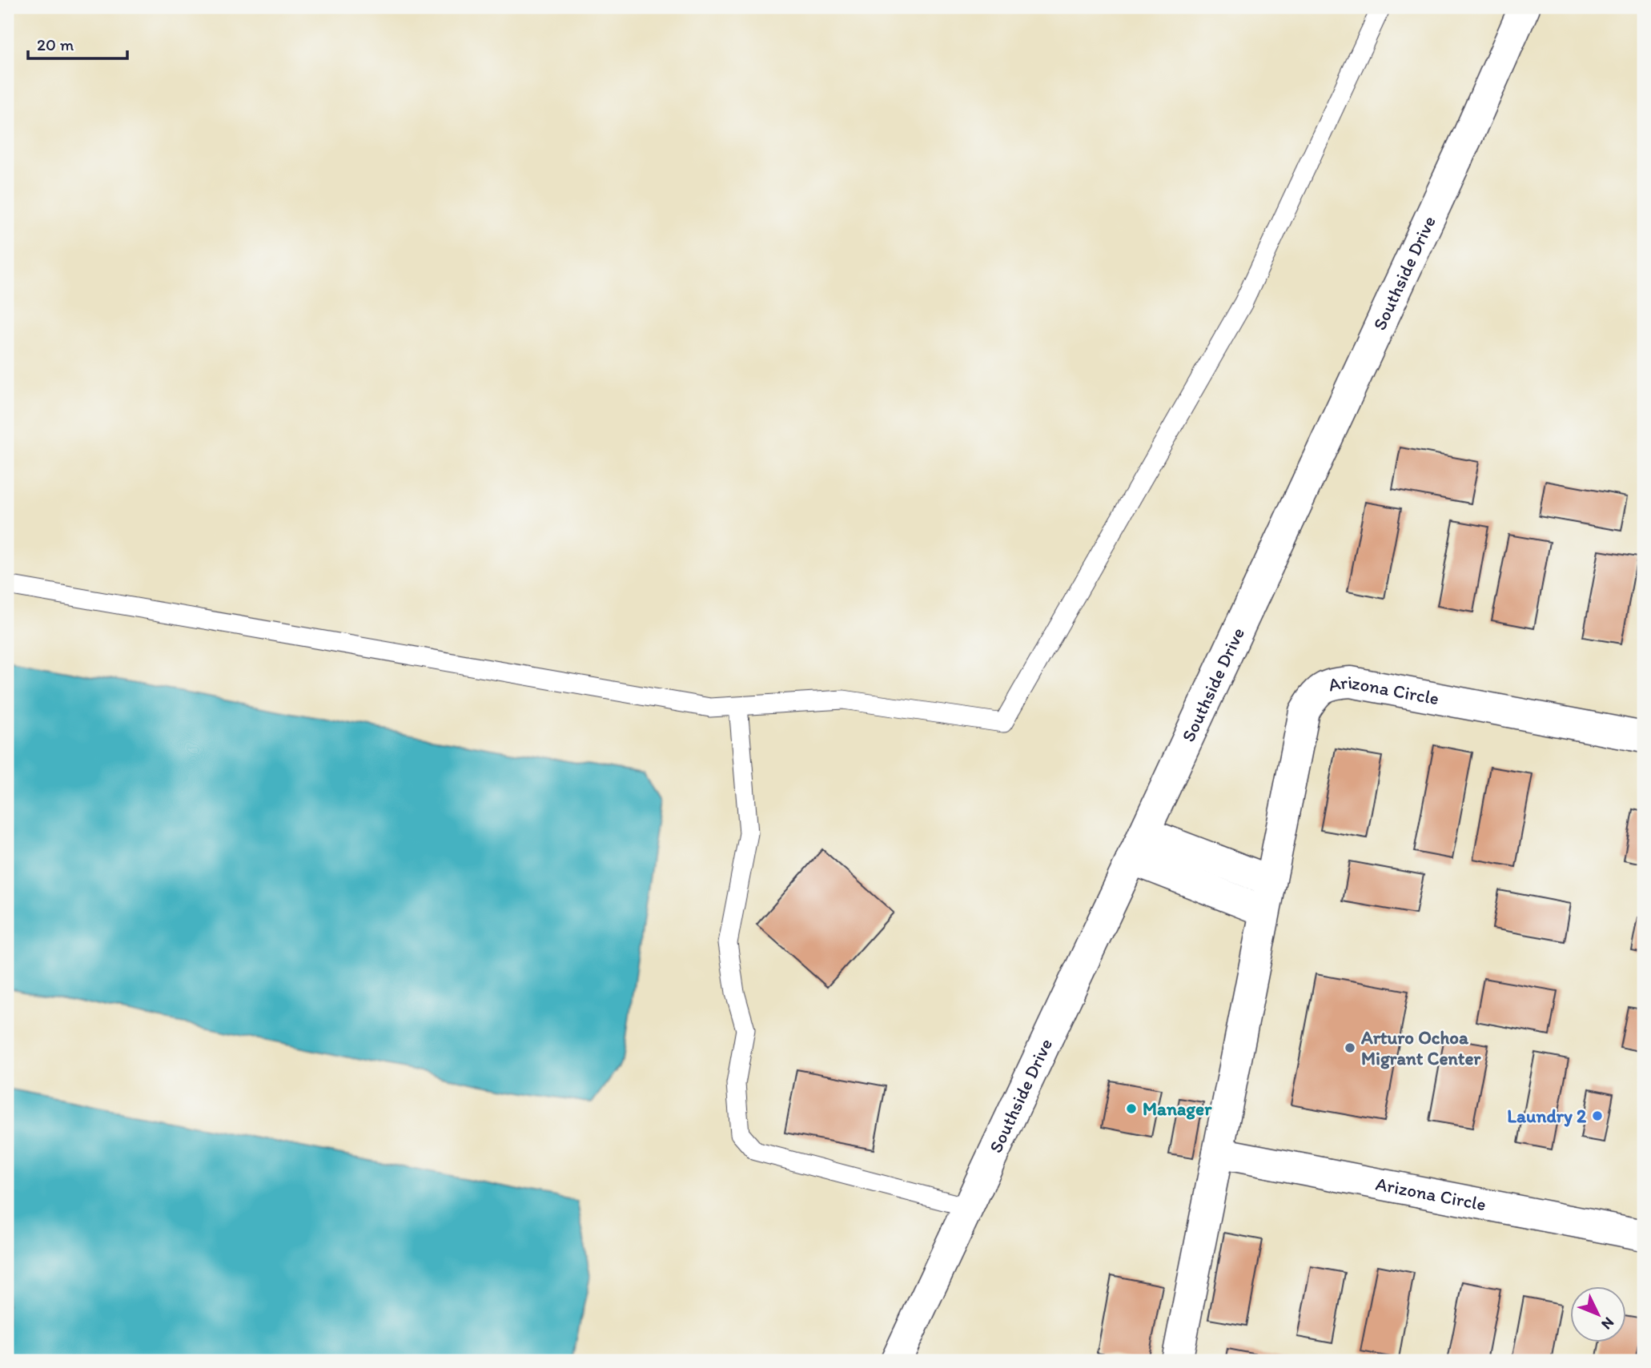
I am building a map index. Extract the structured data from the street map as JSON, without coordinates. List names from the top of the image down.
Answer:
{
  "streets": {
    "street": ["Southside Drive", "Arizona Circle"]
  },
  "places": ["Arturo Ochoa Migrant Center", "Manager", "Laundry 2"],
  "scale_bar": "20 m",
  "north": "bottom right"
}
